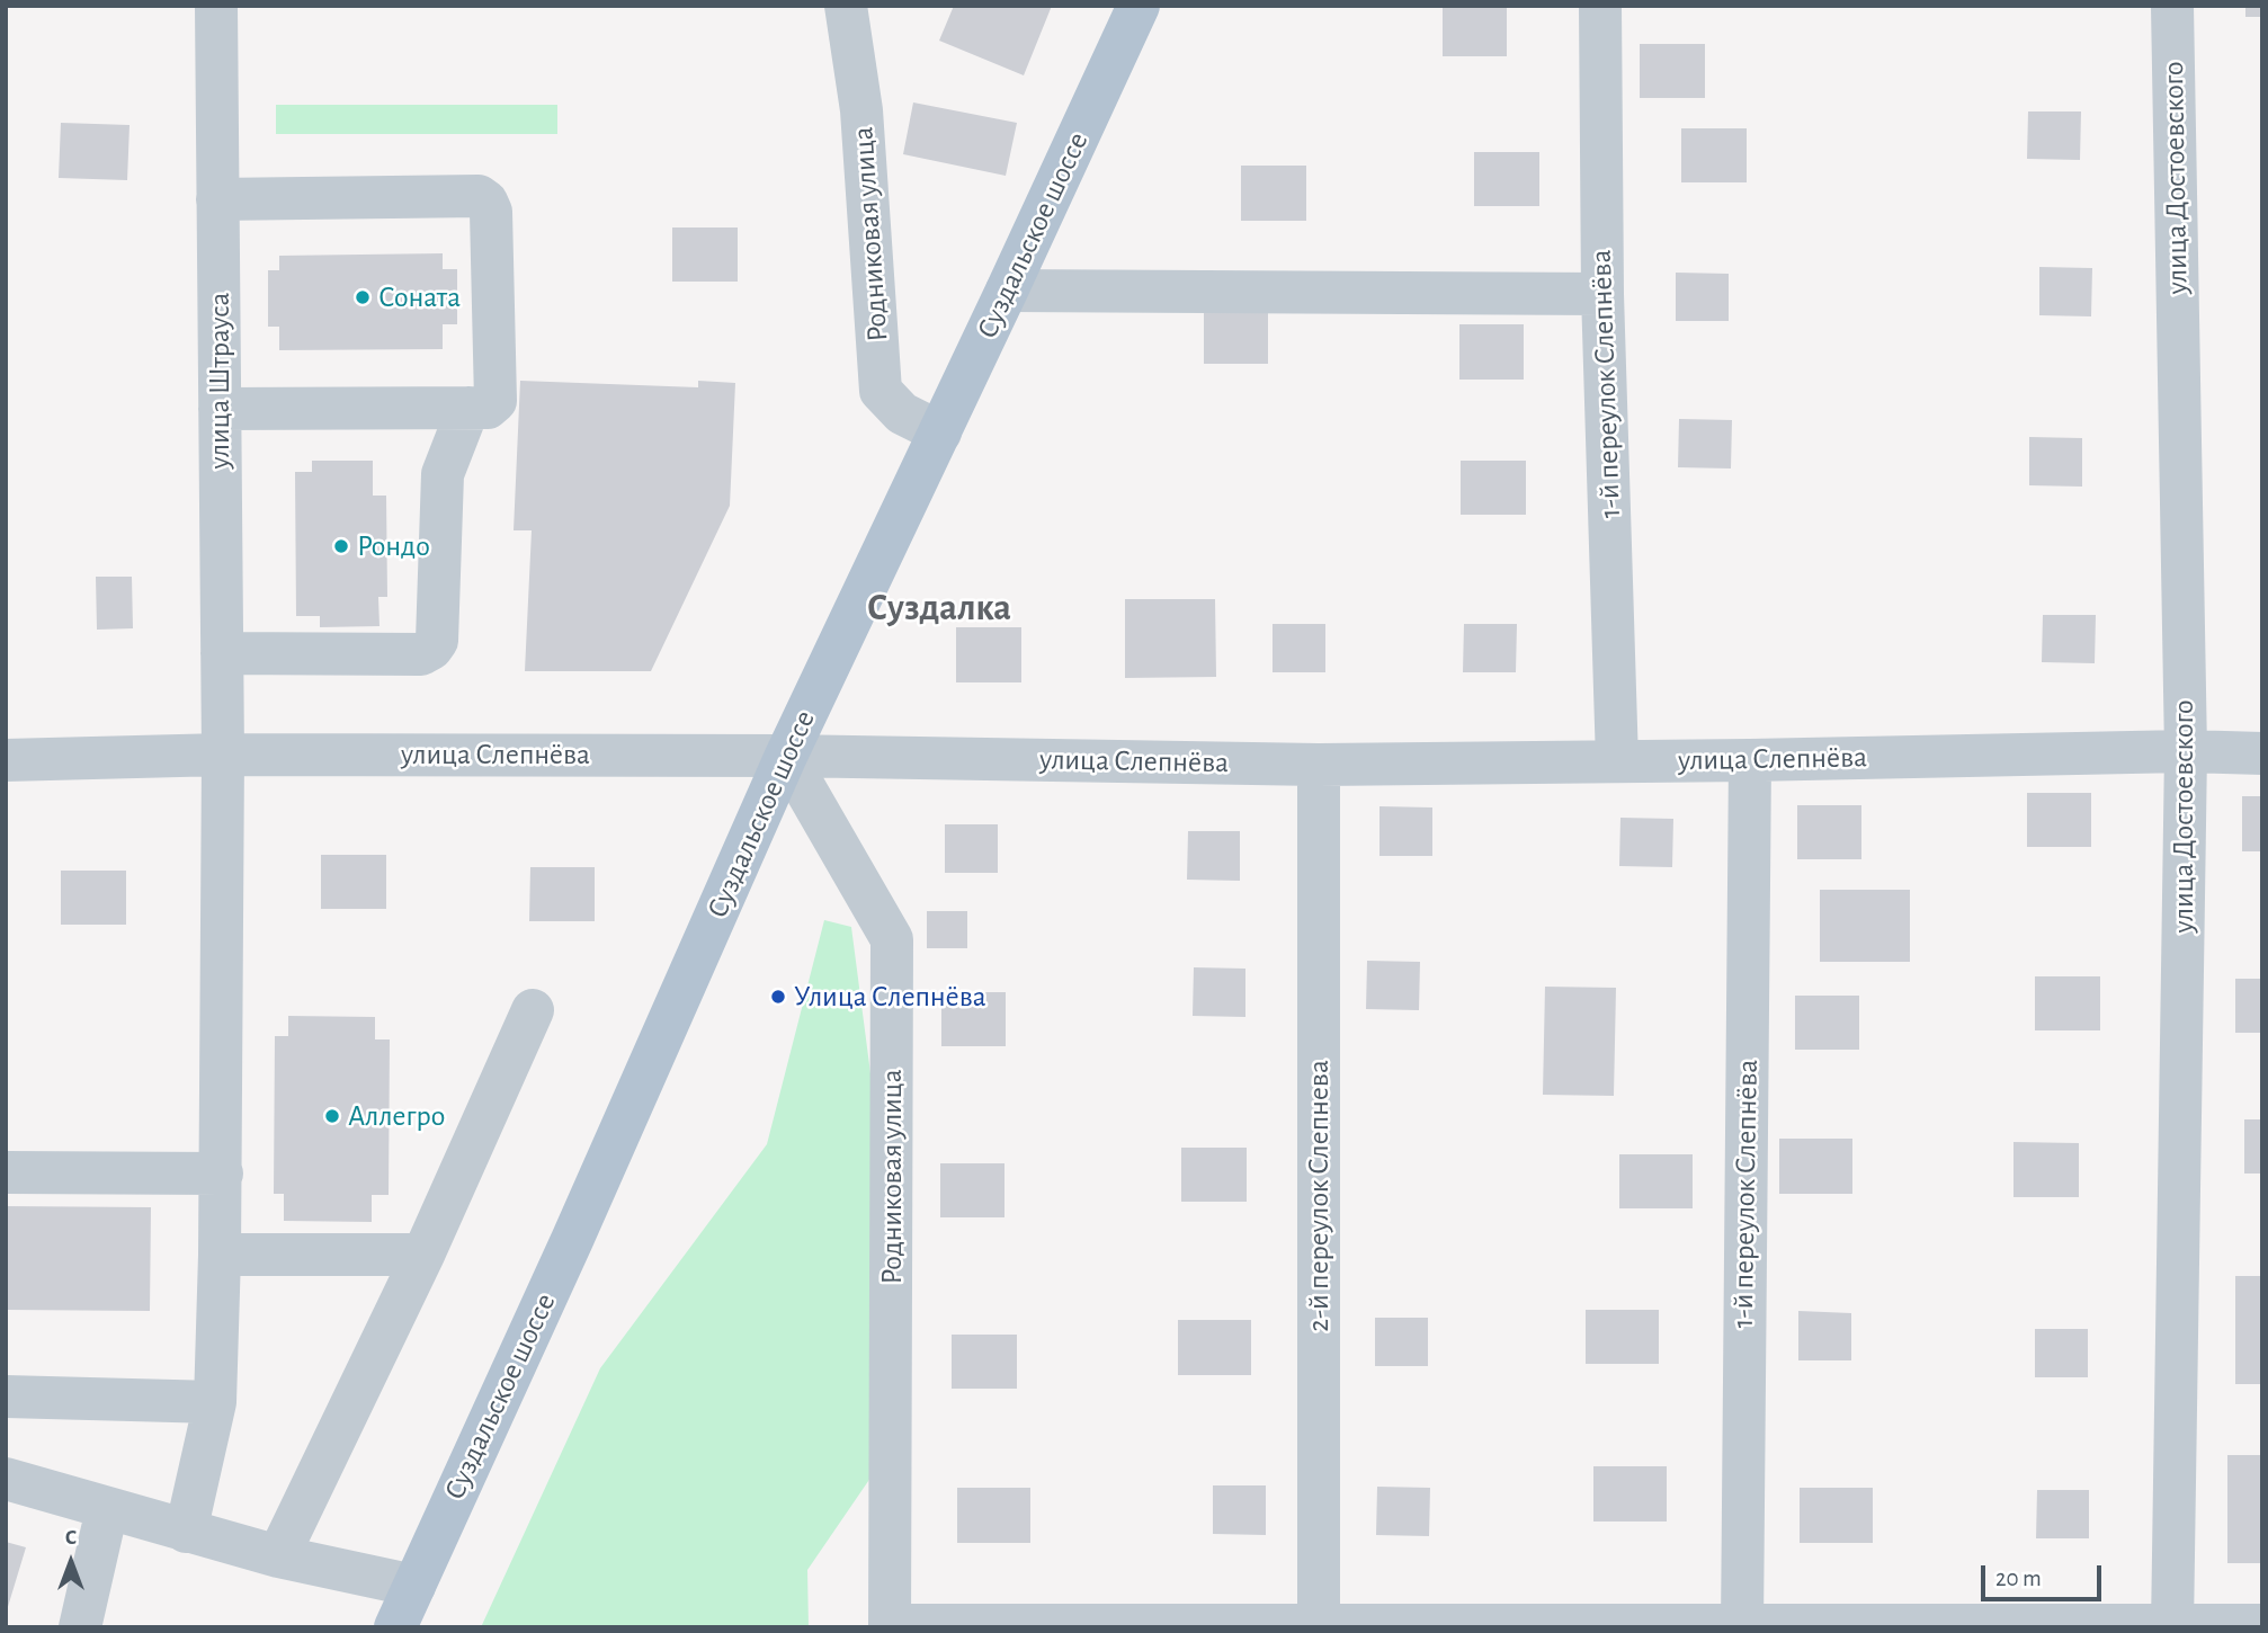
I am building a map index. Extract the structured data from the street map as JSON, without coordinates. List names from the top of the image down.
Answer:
{
  "streets": {
    "main road": ["Суздальское шоссе"],
    "street": [
      "улица Достоевского",
      "Родниковая улица",
      "улица Штрауса",
      "1-й переулок Слепнёва",
      "улица Слепнёва",
      "2-й переулок Слепнева"
    ]
  },
  "crossings": [
    ["улица Достоевского", "улица Слепнёва"],
    ["Родниковая улица", "Суздальское шоссе"],
    ["Родниковая улица", "улица Слепнёва"],
    ["Суздальское шоссе", "улица Слепнёва"],
    ["улица Штрауса", "улица Слепнёва"],
    ["1-й переулок Слепнёва", "улица Слепнёва"],
    ["улица Слепнёва", "2-й переулок Слепнева"]
  ],
  "districts": ["Суздалка"],
  "places": [
    "Соната",
    "Рондо",
    "Улица Слепнёва",
    "Аллегро"
  ],
  "scale_bar": "20 m",
  "north": "top"
}
